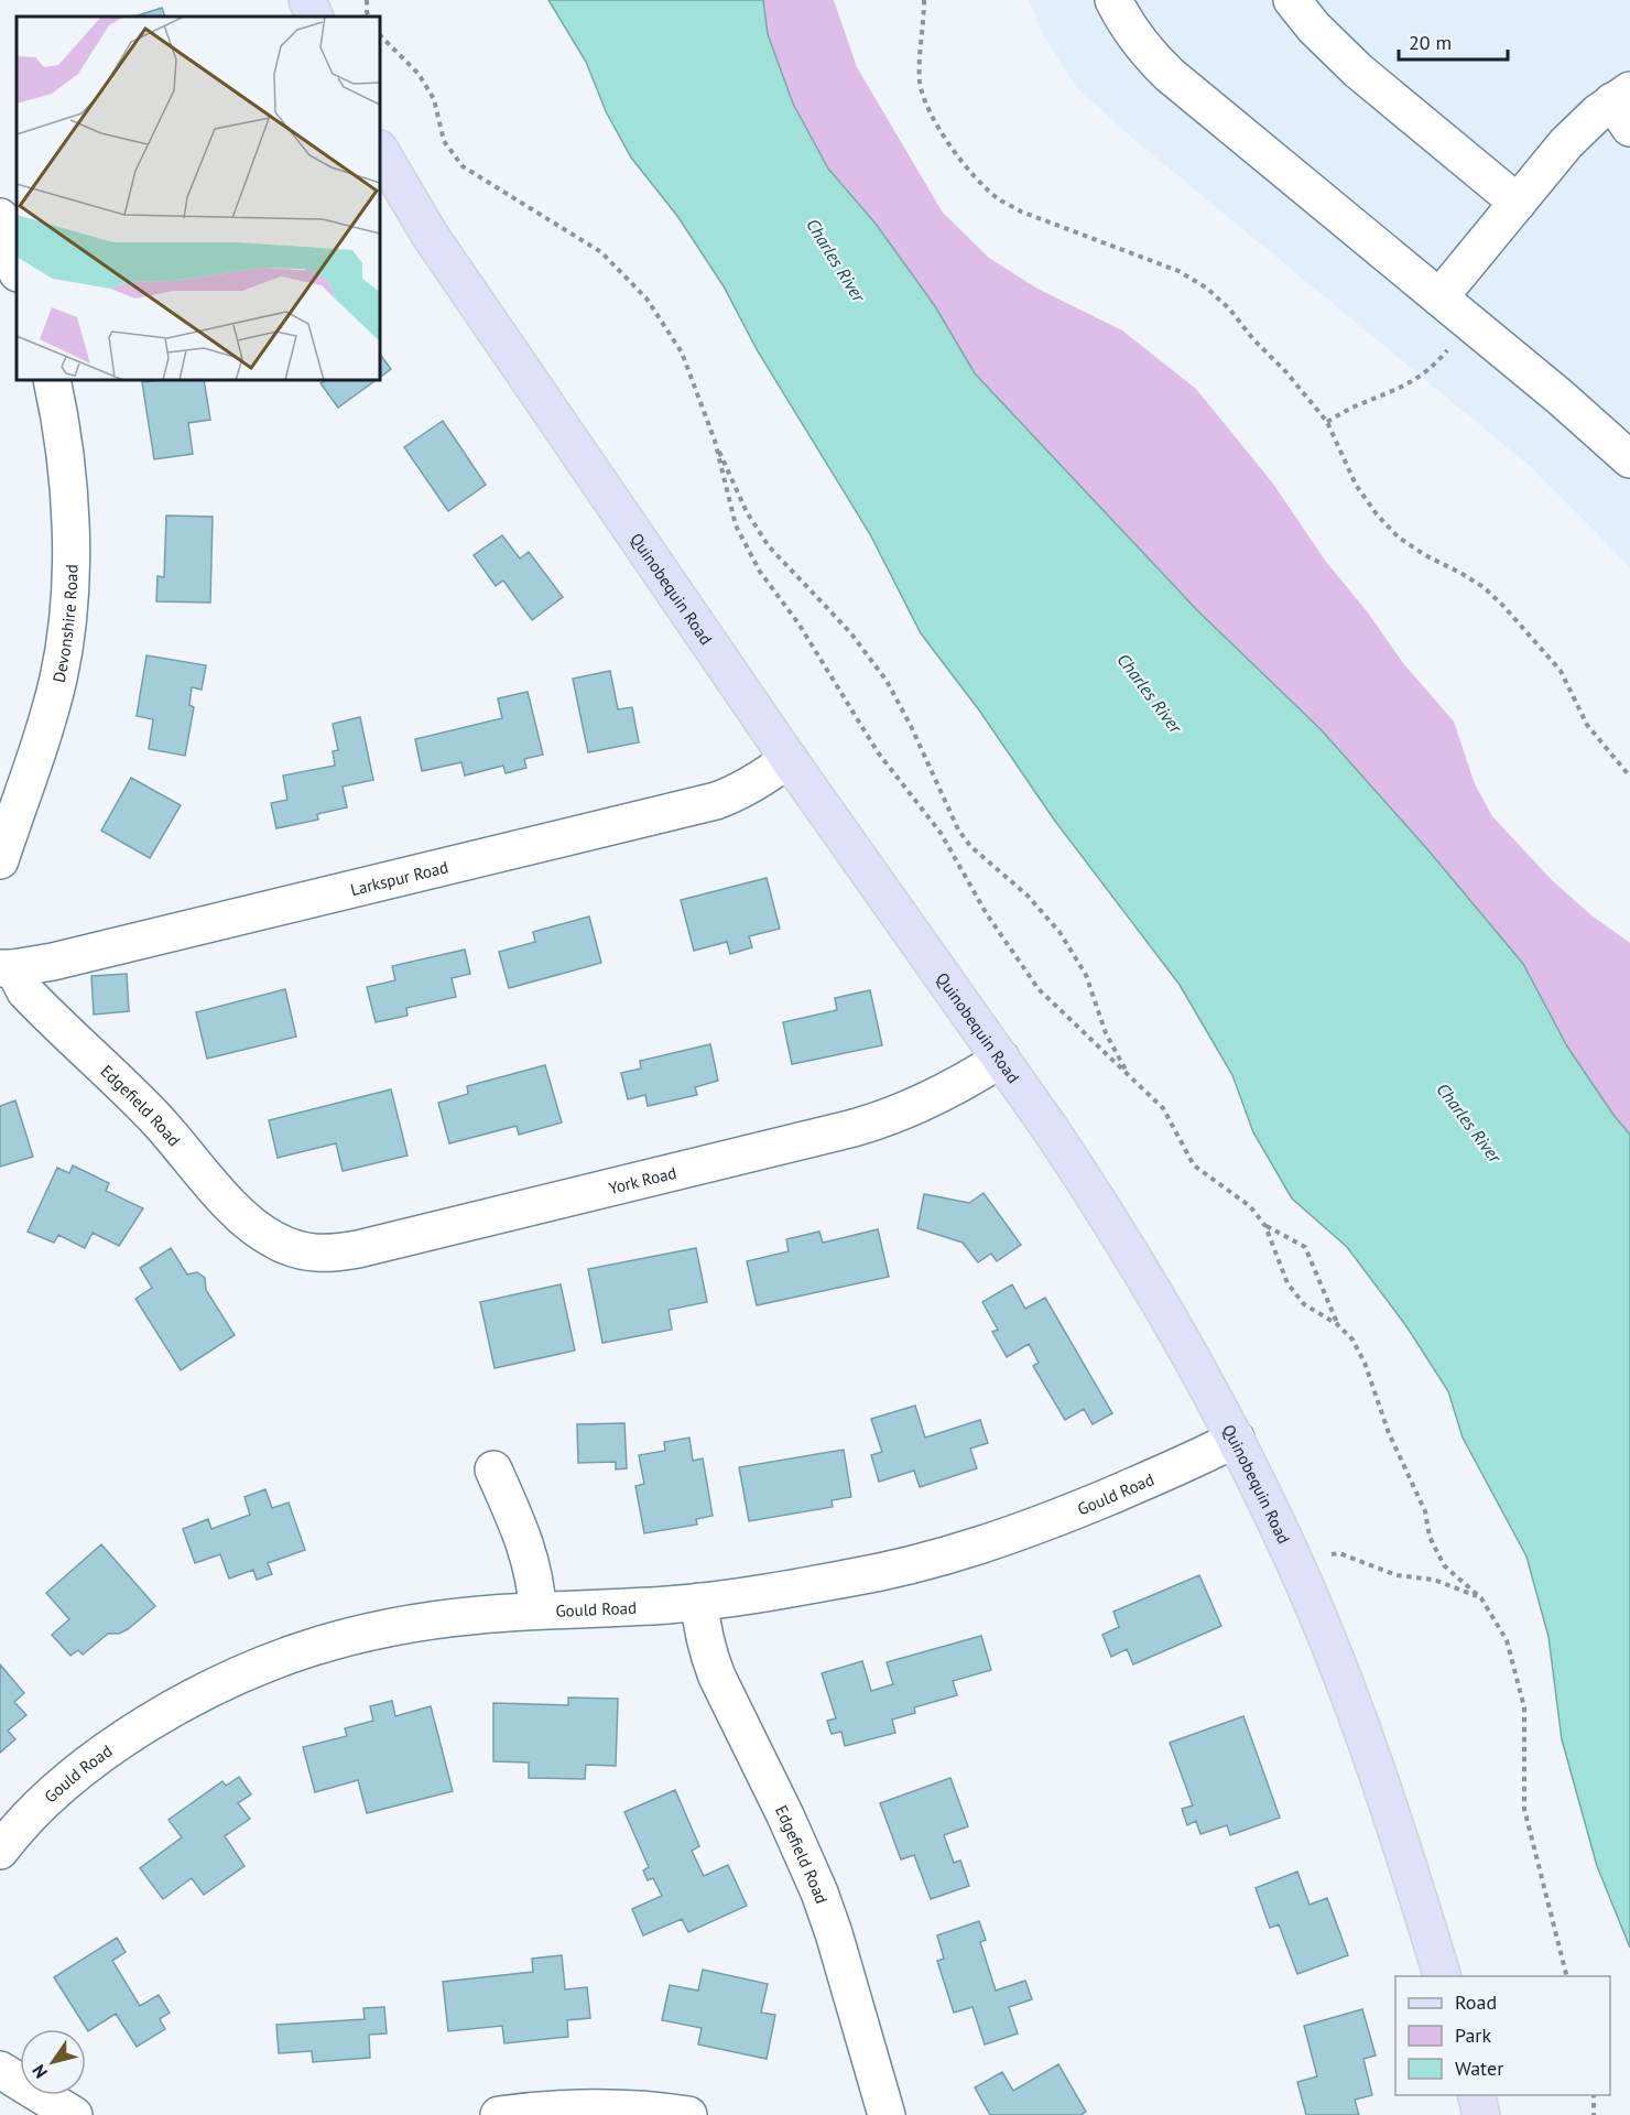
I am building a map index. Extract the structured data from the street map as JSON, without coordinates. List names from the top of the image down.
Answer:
{
  "streets": {
    "main road": ["Quinobequin Road"],
    "street": [
      "Devonshire Road",
      "Larkspur Road",
      "Edgefield Road",
      "York Road",
      "Gould Road"
    ]
  },
  "crossings": [
    ["Quinobequin Road", "Larkspur Road"],
    ["Quinobequin Road", "York Road"],
    ["Quinobequin Road", "Gould Road"],
    ["Larkspur Road", "Edgefield Road"],
    ["Edgefield Road", "York Road"],
    ["Edgefield Road", "Gould Road"]
  ],
  "water": ["Charles River"],
  "legend": ["Road", "Park", "Water"],
  "scale_bar": "20 m",
  "north": "bottom left"
}
